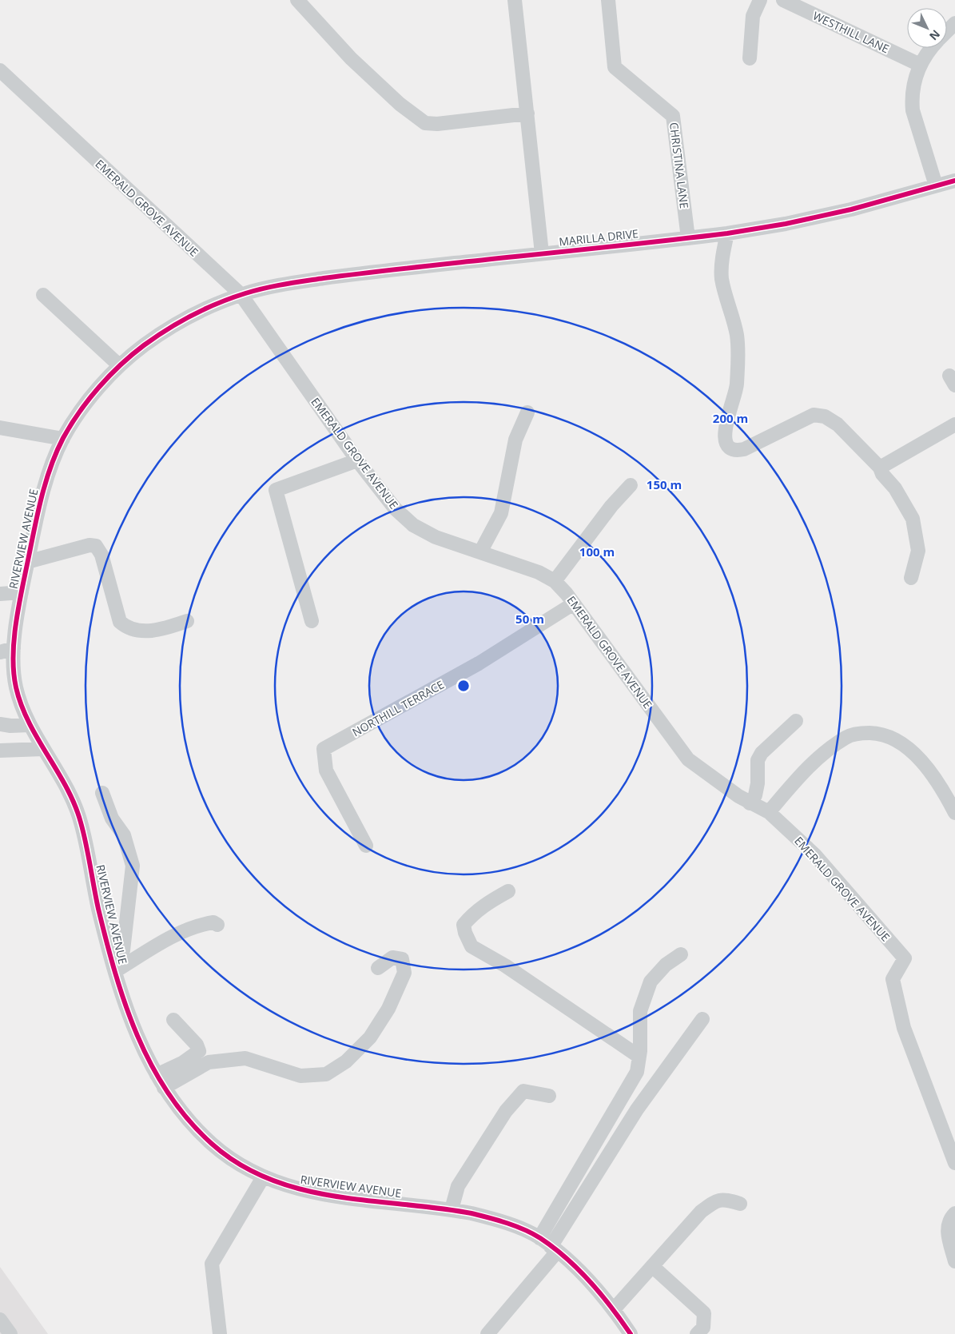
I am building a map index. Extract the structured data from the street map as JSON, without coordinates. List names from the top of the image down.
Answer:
{
  "streets": {
    "street": [
      "WESTHILL LANE",
      "CHRISTINA LANE",
      "EMERALD GROVE AVENUE",
      "MARILLA DRIVE",
      "RIVERVIEW AVENUE",
      "NORTHILL TERRACE"
    ]
  },
  "crossings": [
    ["CHRISTINA LANE", "MARILLA DRIVE"],
    ["EMERALD GROVE AVENUE", "MARILLA DRIVE"],
    ["EMERALD GROVE AVENUE", "RIVERVIEW AVENUE"],
    ["EMERALD GROVE AVENUE", "NORTHILL TERRACE"],
    ["MARILLA DRIVE", "RIVERVIEW AVENUE"]
  ],
  "north": "bottom right",
  "rings": [
    "200 m",
    "150 m",
    "100 m",
    "50 m"
  ]
}
